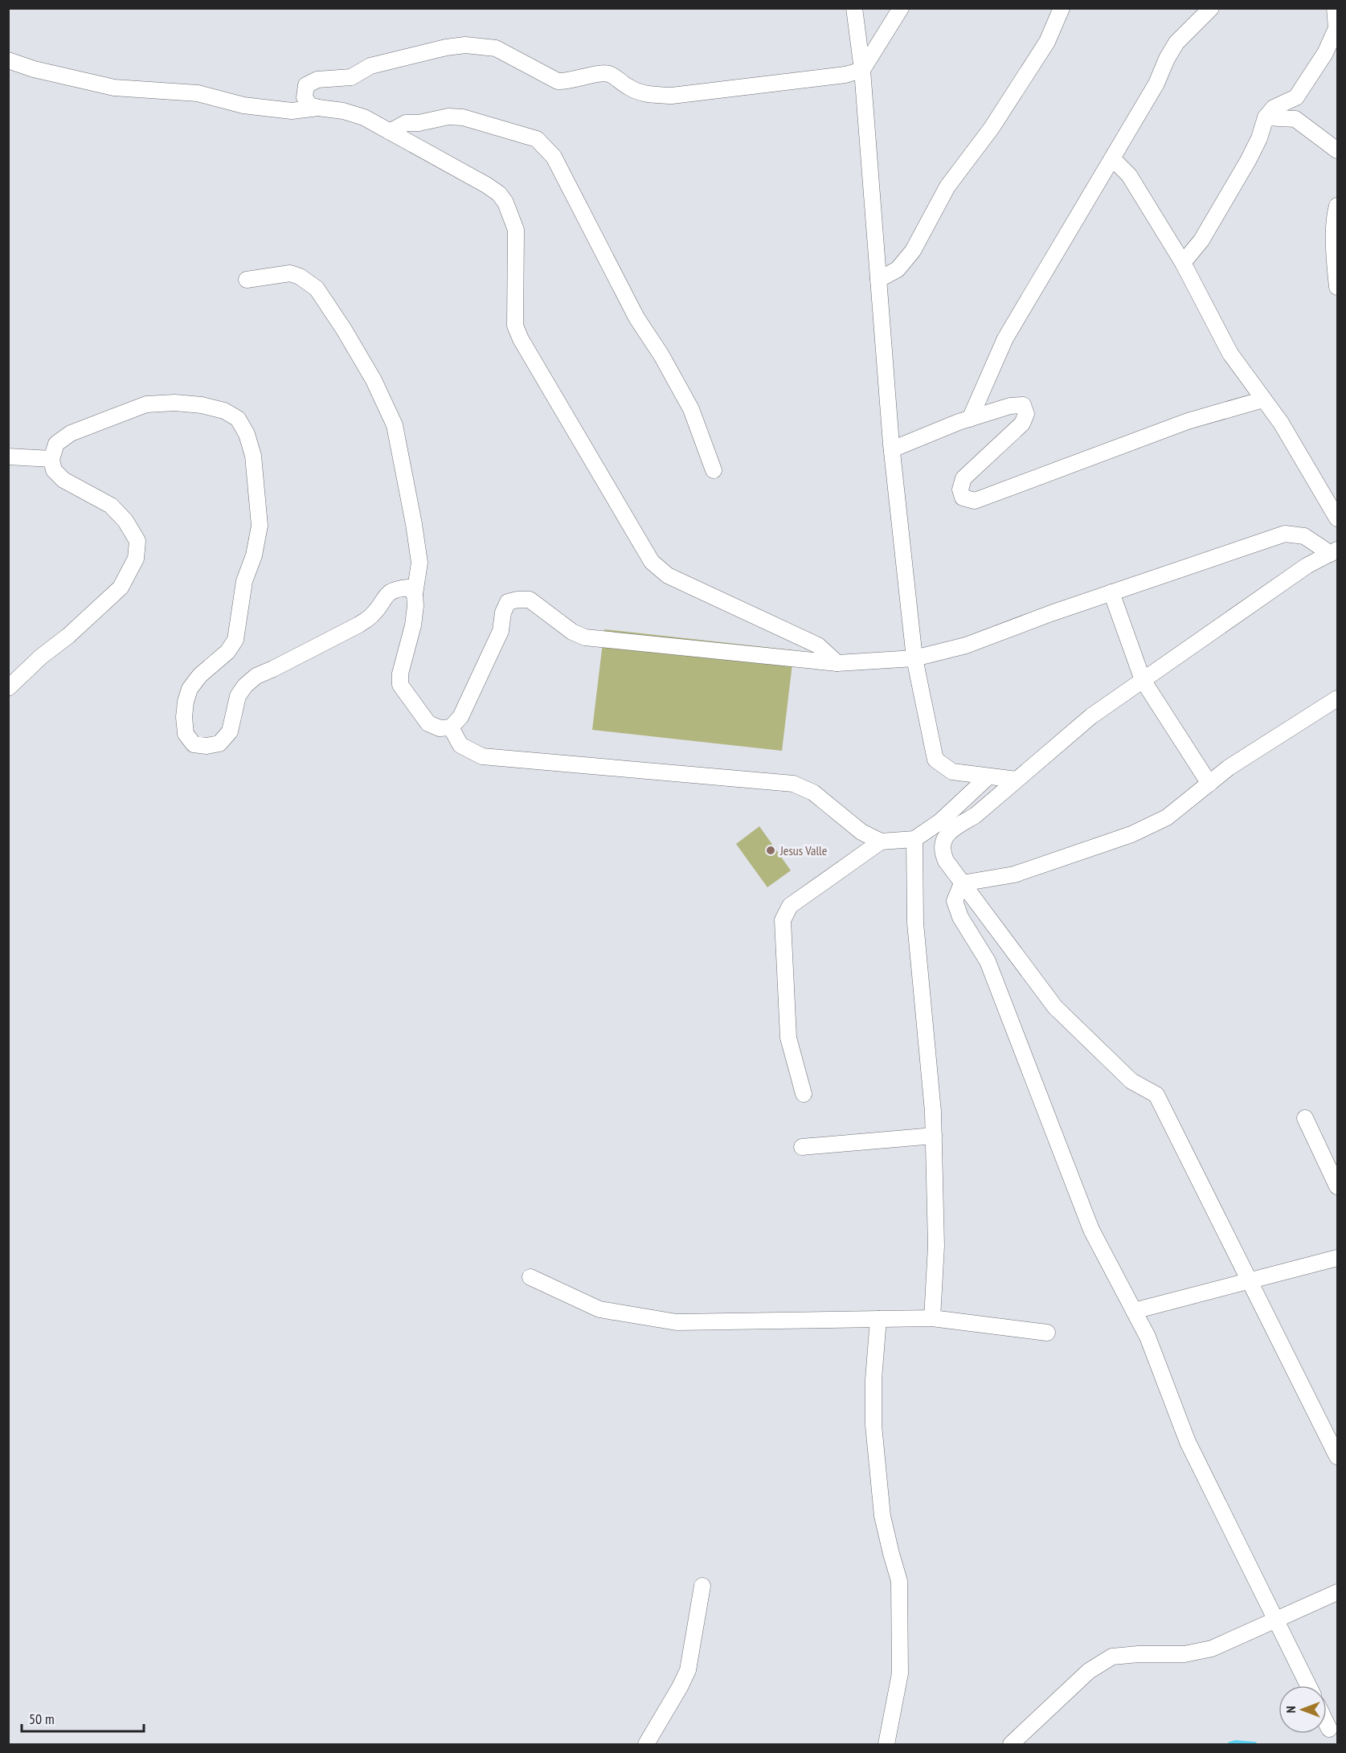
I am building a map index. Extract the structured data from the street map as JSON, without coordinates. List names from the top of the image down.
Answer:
{
  "places": ["Jesus Valle"],
  "scale_bar": "50 m",
  "north": "left"
}
